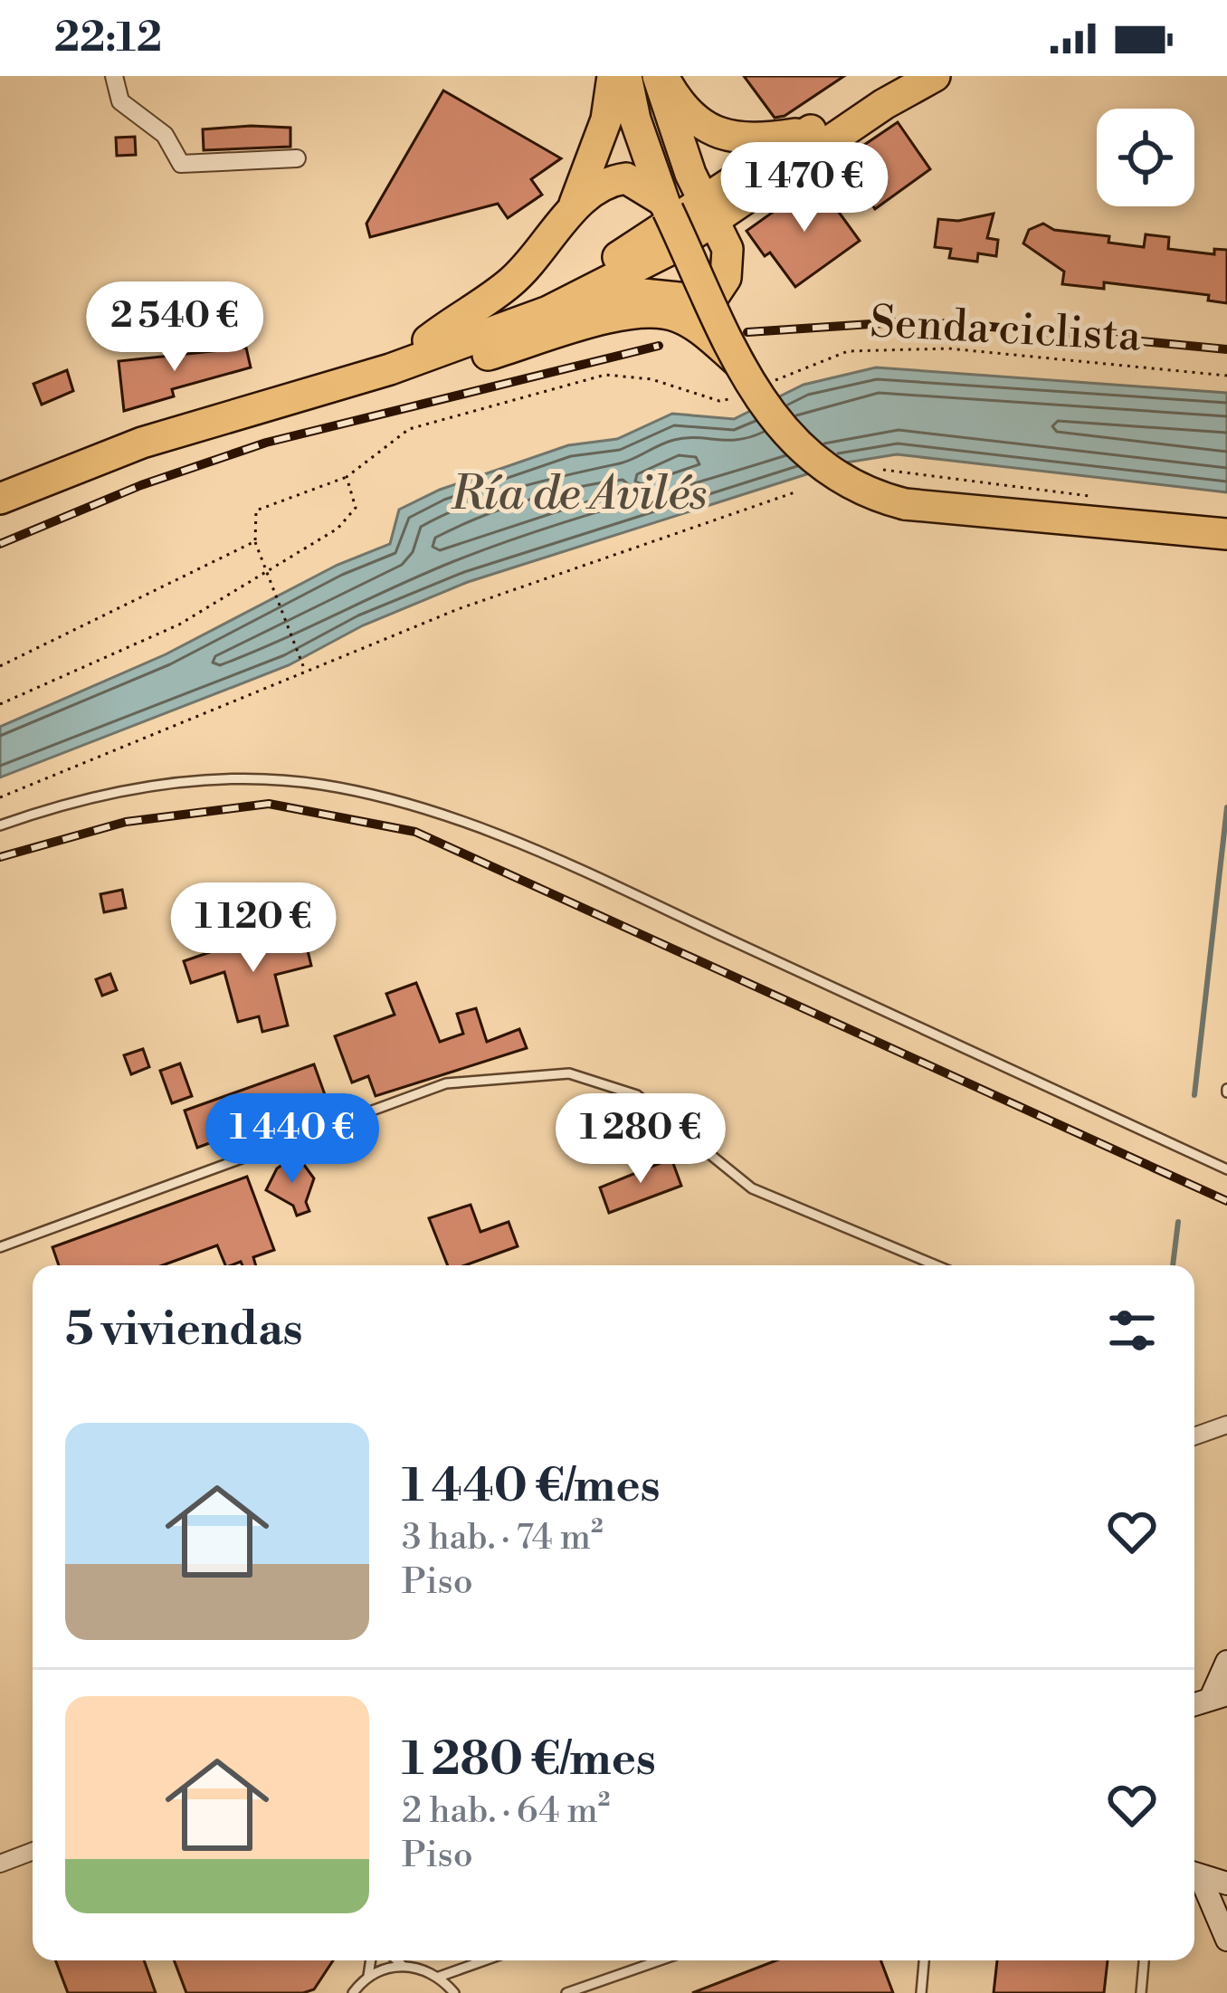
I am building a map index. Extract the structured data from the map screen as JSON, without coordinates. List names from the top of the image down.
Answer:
{
  "streets": {
    "path": ["Senda ciclista"]
  },
  "water": ["Ría de Avilés"],
  "page": {
    "status": "22:12",
    "price": [
      "1 470 €",
      "2 540 €",
      "1 120 €",
      "1 440 €",
      "1 280 €"
    ],
    "heading": "5 viviendas",
    "list": [
      {
        "name": "1 440 €/mes",
        "note": "3 hab. · 74 m² · Piso"
      },
      {
        "name": "1 280 €/mes",
        "note": "2 hab. · 64 m² · Piso"
      }
    ]
  }
}
